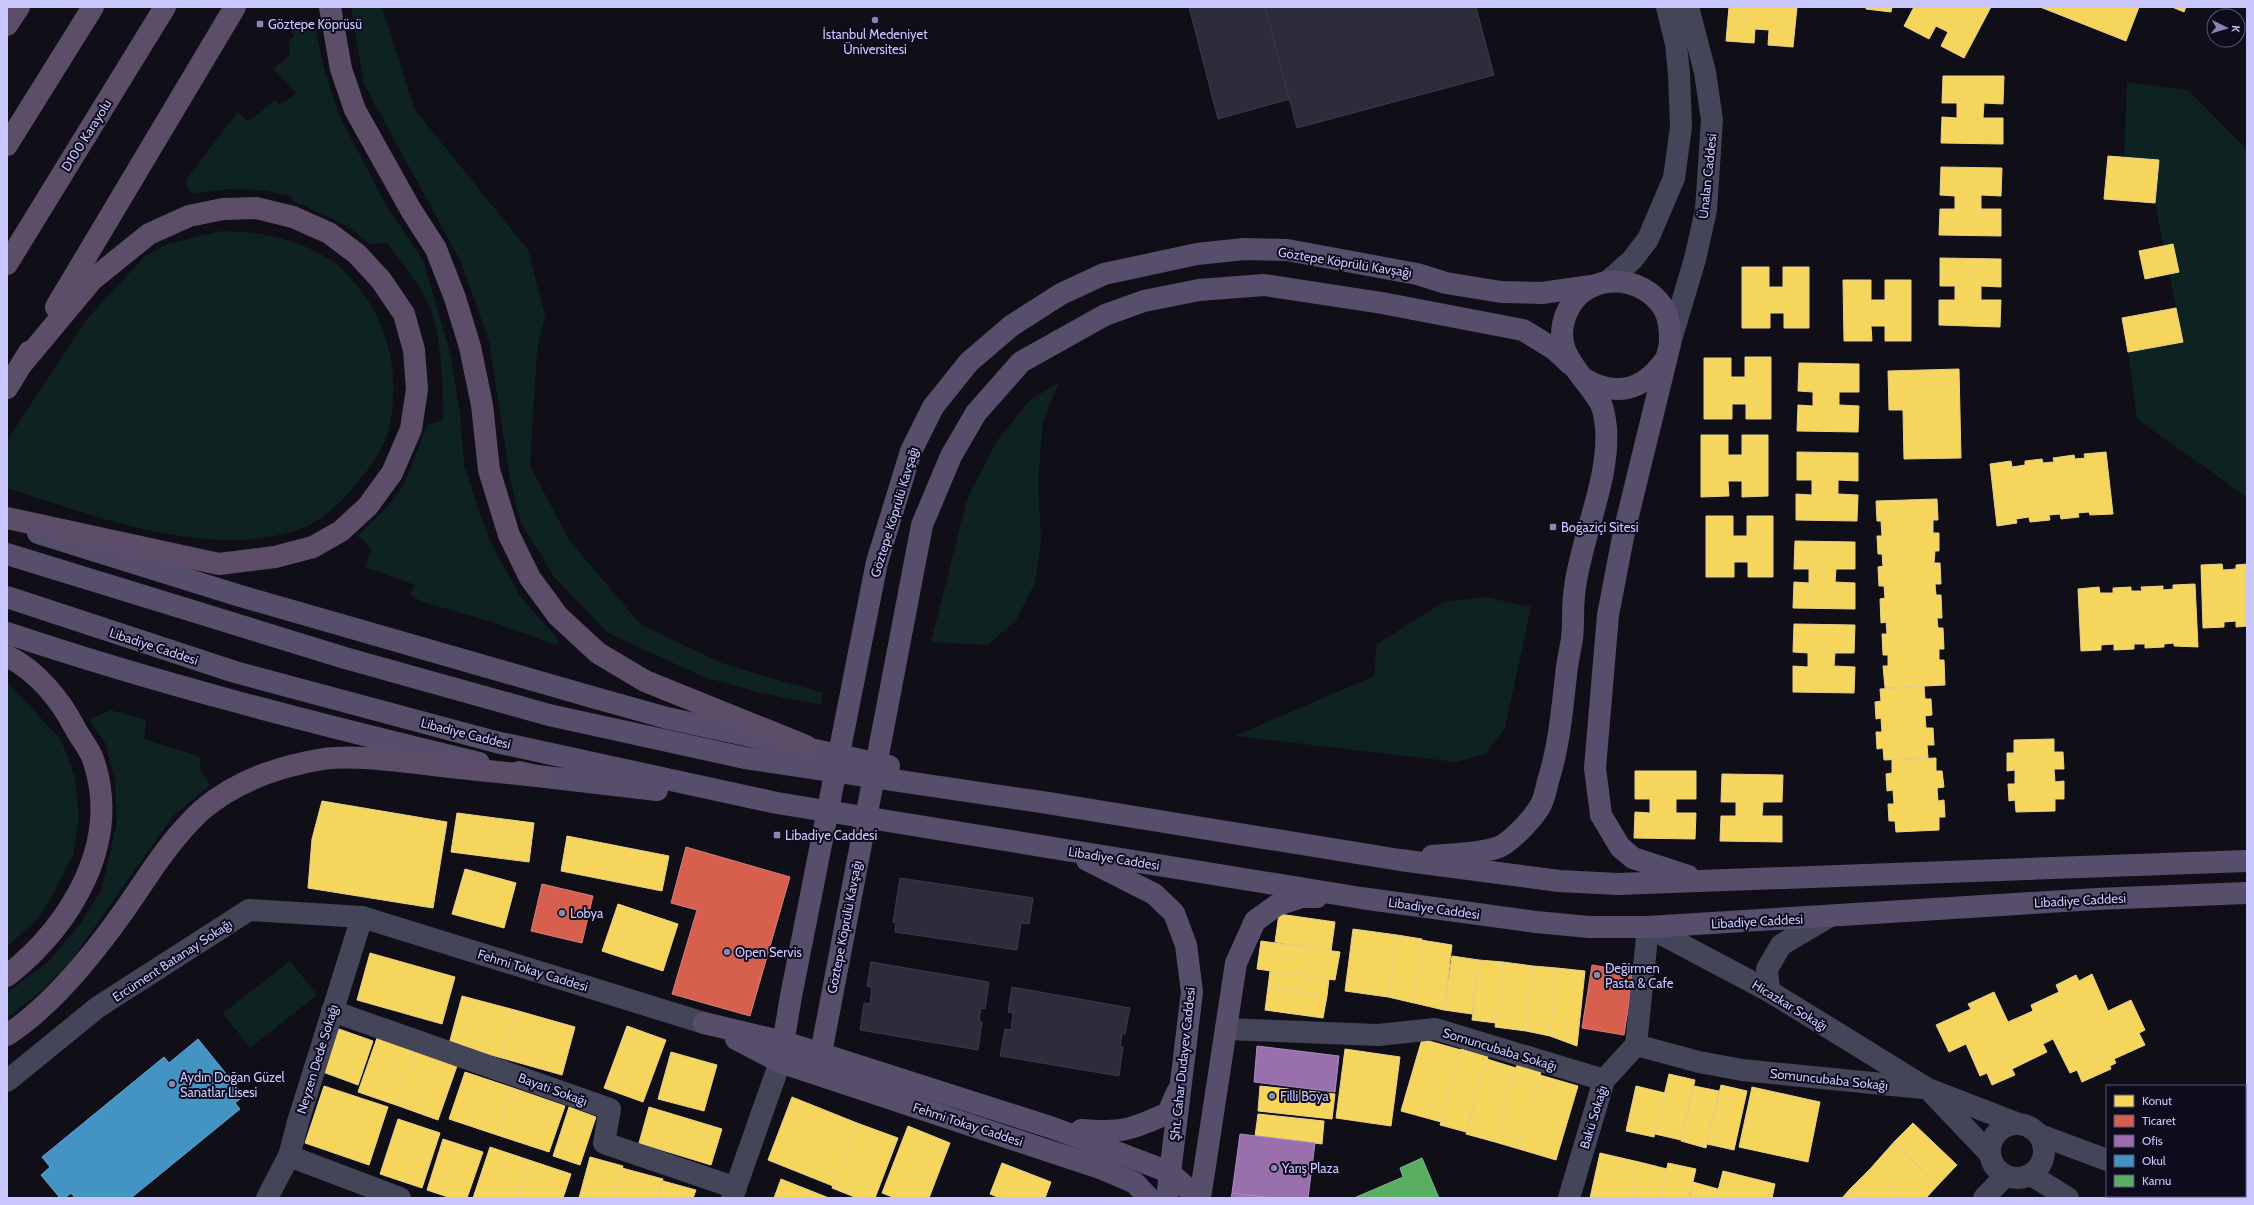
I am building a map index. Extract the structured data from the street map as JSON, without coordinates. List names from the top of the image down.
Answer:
{
  "streets": {
    "highway": ["D100 Karayolu"],
    "main road": [
      "Göztepe Köprülü Kavşağı",
      "Libadiye Caddesi",
      "Fehmi Tokay Caddesi",
      "Şht. Cahar Dudayev Caddesi"
    ],
    "street": [
      "Ünalan Caddesi",
      "Ercüment Batanay Sokağı",
      "Hicazkar Sokağı",
      "Somuncubaba Sokağı",
      "Neyzen Dede Sokağı",
      "Bayati Sokağı",
      "Bakü Sokağı"
    ]
  },
  "crossings": [
    ["Ünalan Caddesi", "Göztepe Köprülü Kavşağı"],
    ["Göztepe Köprülü Kavşağı", "Fehmi Tokay Caddesi"],
    ["Libadiye Caddesi", "Hicazkar Sokağı"],
    ["Libadiye Caddesi", "Şht. Cahar Dudayev Caddesi"],
    ["Ercüment Batanay Sokağı", "Fehmi Tokay Caddesi"],
    ["Ercüment Batanay Sokağı", "Neyzen Dede Sokağı"],
    ["Fehmi Tokay Caddesi", "Neyzen Dede Sokağı"],
    ["Hicazkar Sokağı", "Somuncubaba Sokağı"],
    ["Somuncubaba Sokağı", "Bakü Sokağı"],
    ["Neyzen Dede Sokağı", "Bayati Sokağı"]
  ],
  "places": {
    "other": [
      "İstanbul Medeniyet Üniversitesi",
      "Lobya",
      "Open Servis",
      "Değirmen Pasta & Cafe",
      "Aydın Doğan Güzel Sanatlar Lisesi",
      "Filli Boya",
      "Yarış Plaza"
    ],
    "transit": ["Göztepe Köprüsü", "Boğaziçi Sitesi", "Libadiye Caddesi"]
  },
  "legend": [
    "Konut",
    "Ticaret",
    "Ofis",
    "Okul",
    "Kamu"
  ],
  "north": "right"
}
